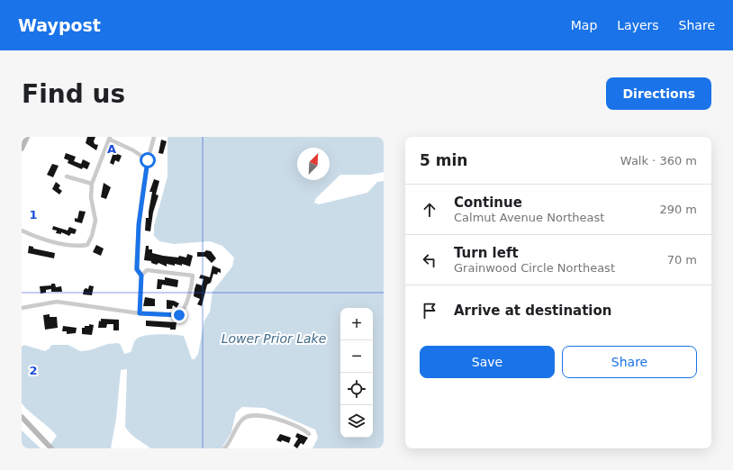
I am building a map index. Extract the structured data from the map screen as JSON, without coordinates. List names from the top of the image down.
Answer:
{
  "water": ["Lower Prior Lake"],
  "north": "top right",
  "page": {
    "header": "Waypost",
    "nav": ["Map", "Layers", "Share"],
    "buttons": [
      "Directions",
      ["Save", "Share"]
    ],
    "title": "Find us",
    "heading": ["5 min", "Walk · 360 m"],
    "list": [
      ["Continue", "Calmut Avenue Northeast", "290 m"],
      ["Turn left", "Grainwood Circle Northeast", "70 m"],
      "Arrive at destination"
    ],
    "map_buttons": ["+", "−"]
  },
  "grid": {
    "columns": ["A"],
    "rows": ["1", "2"]
  }
}
